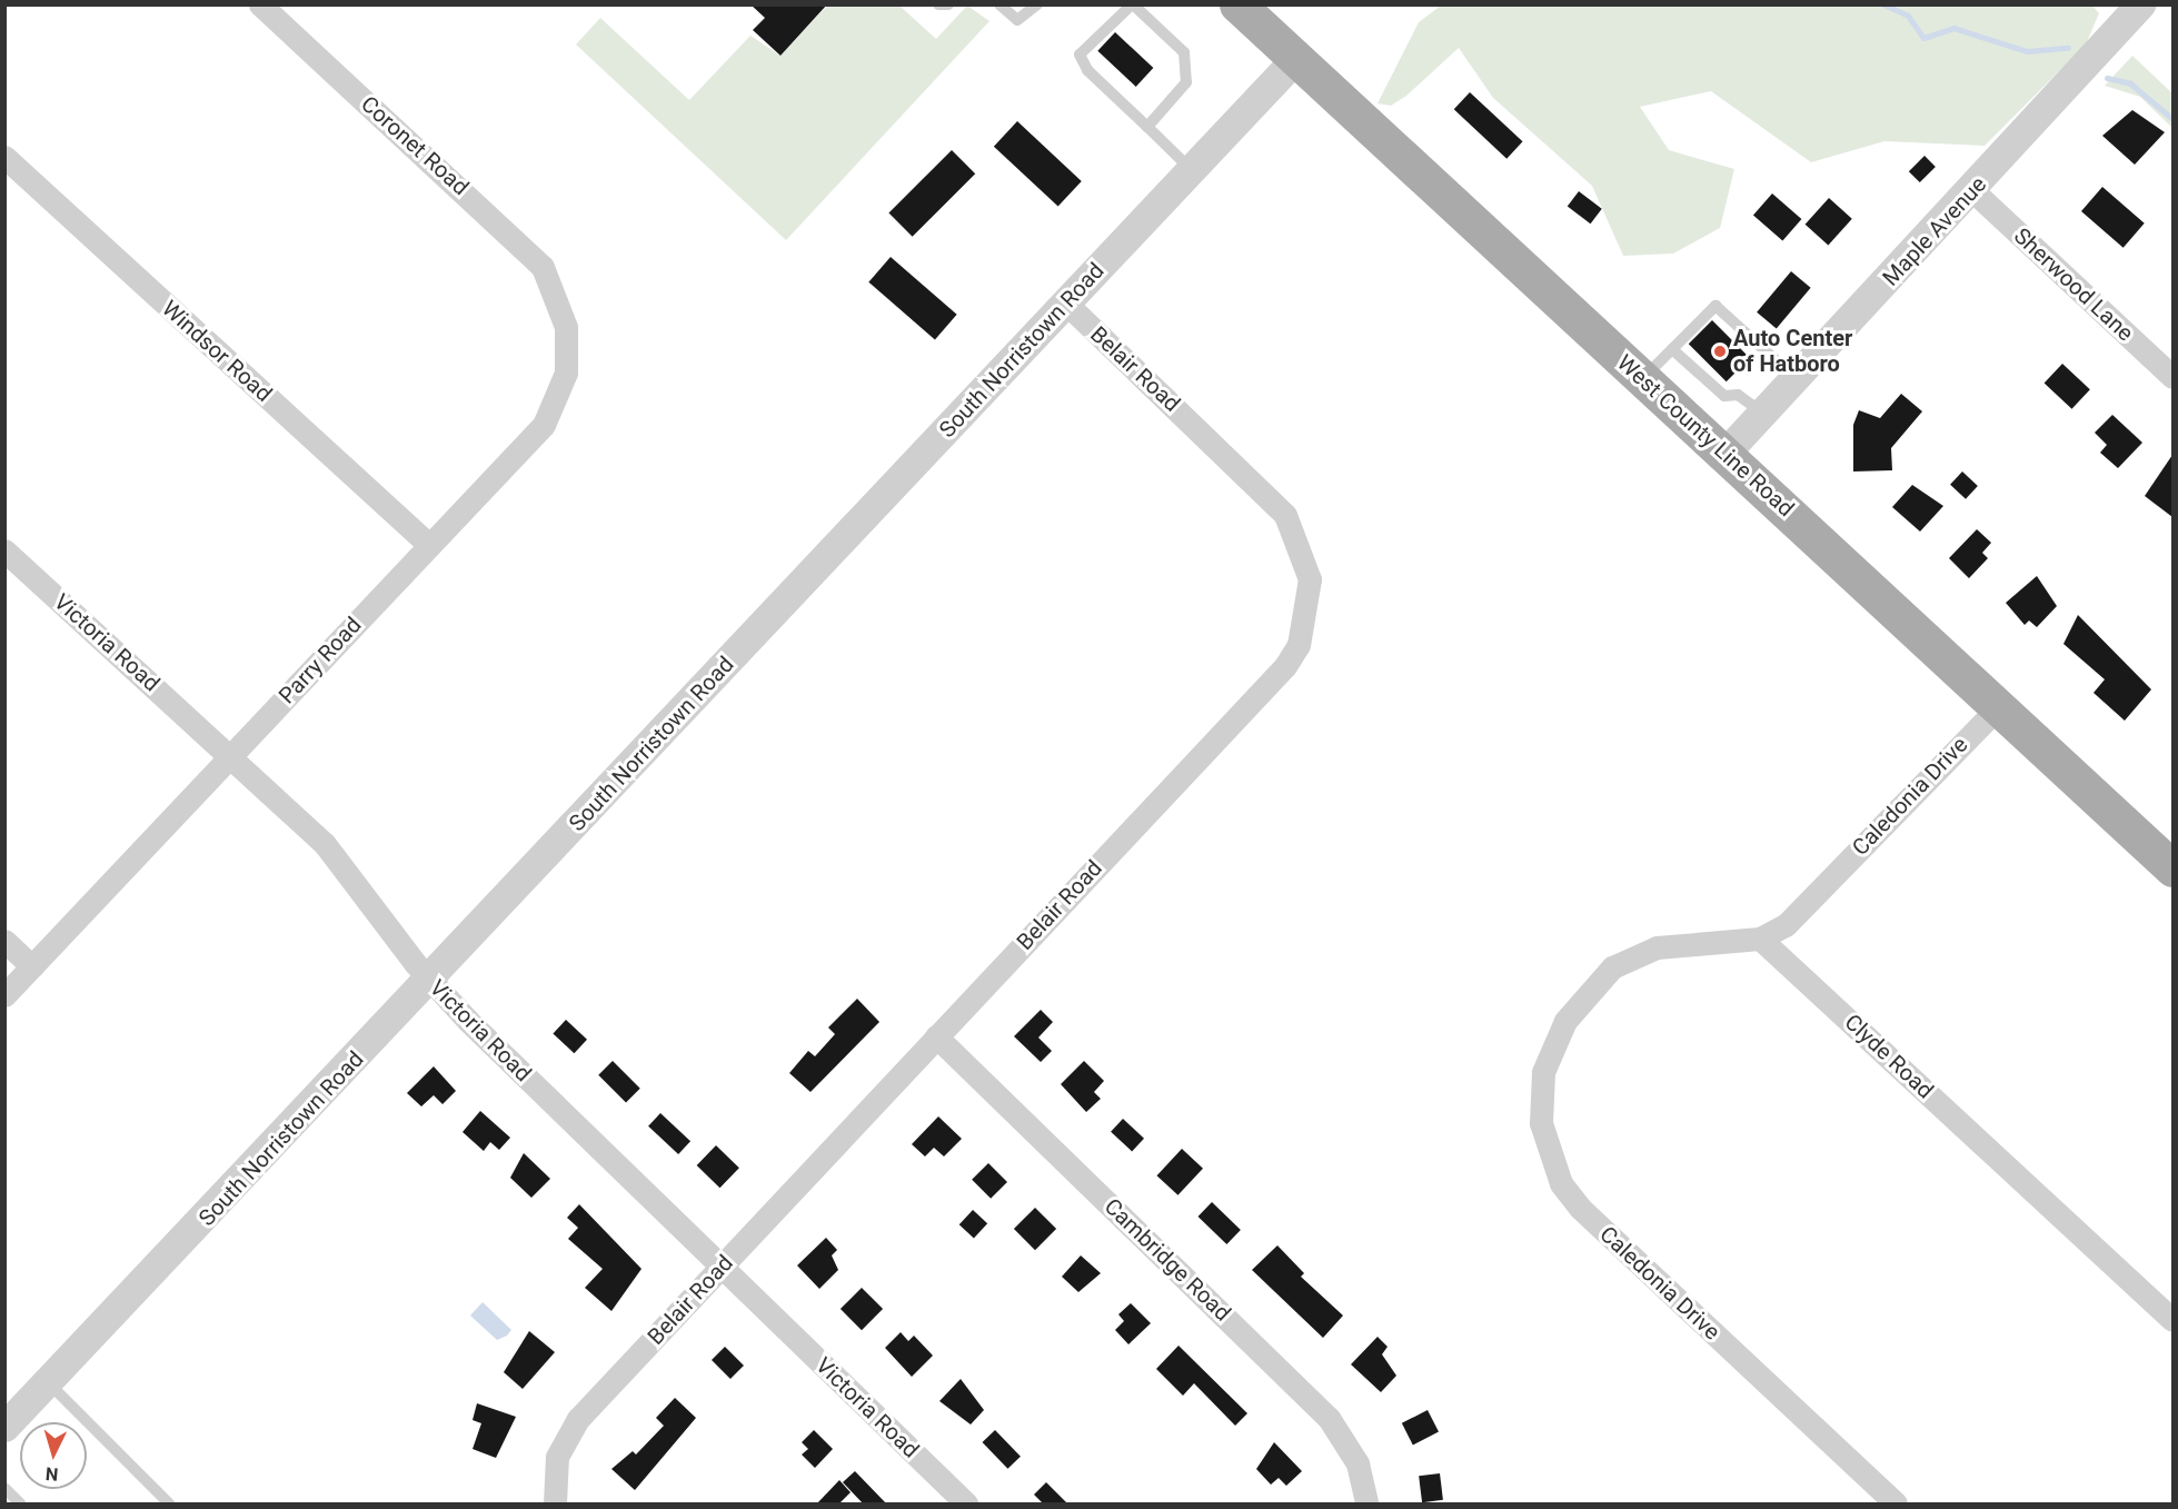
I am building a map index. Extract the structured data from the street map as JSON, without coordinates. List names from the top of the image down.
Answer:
{
  "streets": {
    "main road": ["West County Line Road"],
    "street": [
      "Coronet Road",
      "Maple Avenue",
      "Sherwood Lane",
      "South Norristown Road",
      "Windsor Road",
      "Belair Road",
      "Victoria Road",
      "Parry Road",
      "Caledonia Drive",
      "Clyde Road",
      "Cambridge Road"
    ]
  },
  "crossings": [
    ["Coronet Road", "Parry Road"],
    ["Maple Avenue", "Sherwood Lane"],
    ["Maple Avenue", "West County Line Road"],
    ["South Norristown Road", "Belair Road"],
    ["South Norristown Road", "West County Line Road"],
    ["South Norristown Road", "Victoria Road"],
    ["Windsor Road", "Parry Road"],
    ["Belair Road", "Victoria Road"],
    ["Belair Road", "Cambridge Road"],
    ["West County Line Road", "Caledonia Drive"],
    ["Victoria Road", "Parry Road"],
    ["Caledonia Drive", "Clyde Road"]
  ],
  "places": ["Auto Center of Hatboro"],
  "north": "bottom"
}
